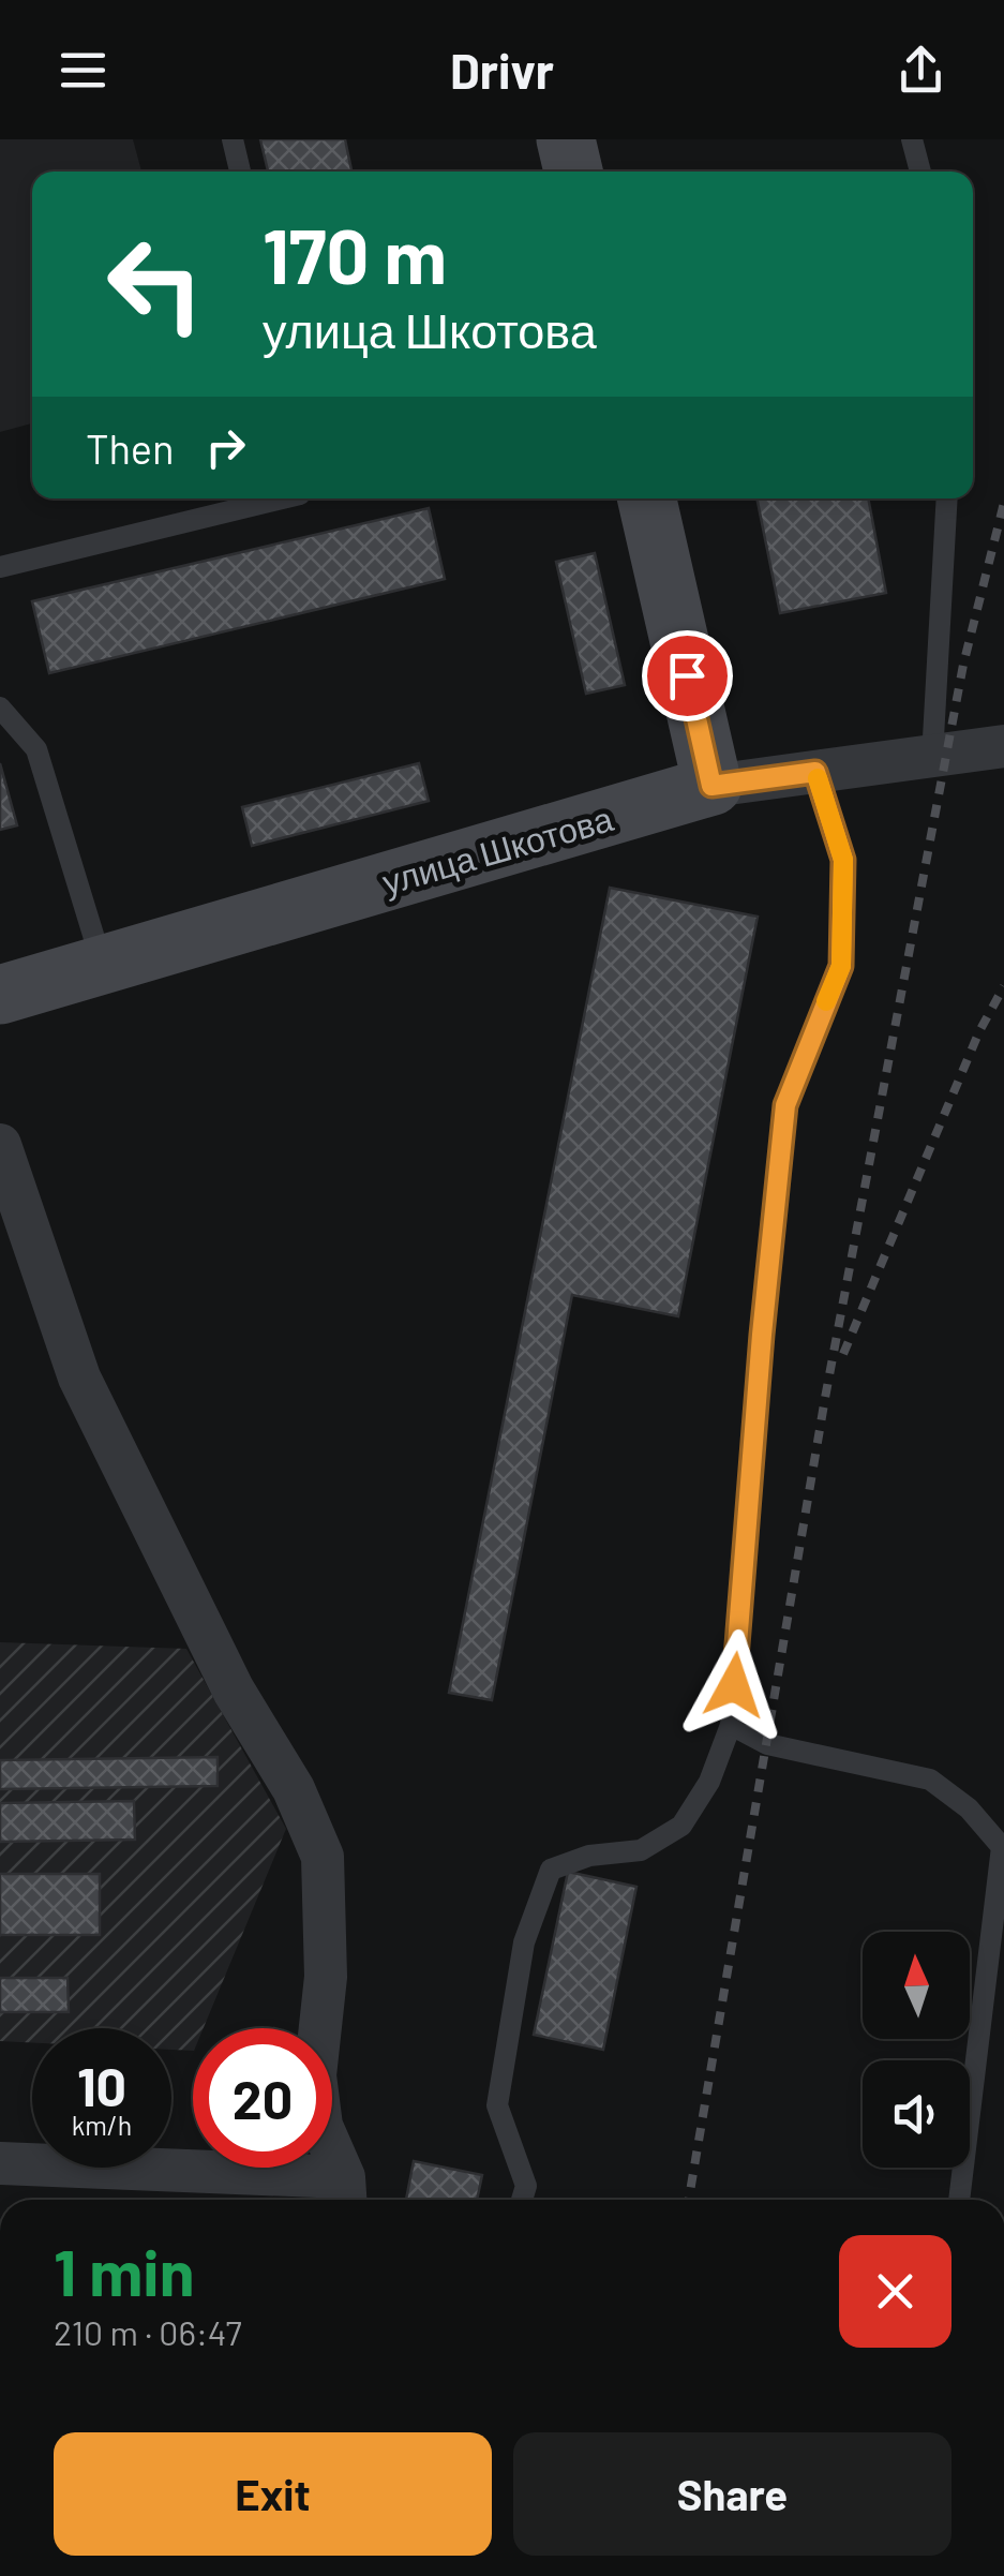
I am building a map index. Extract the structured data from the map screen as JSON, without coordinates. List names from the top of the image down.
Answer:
{
  "streets": {
    "street": ["улица Шкотова"]
  },
  "north": "top",
  "page": {
    "header": "Drivr",
    "turn": ["170 m", "улица Шкотова"],
    "then": "Then",
    "speed": "10 km/h",
    "limit": "20",
    "heading": ["1 min", "210 m · 06:47"],
    "buttons": ["Exit", "Share"]
  }
}
